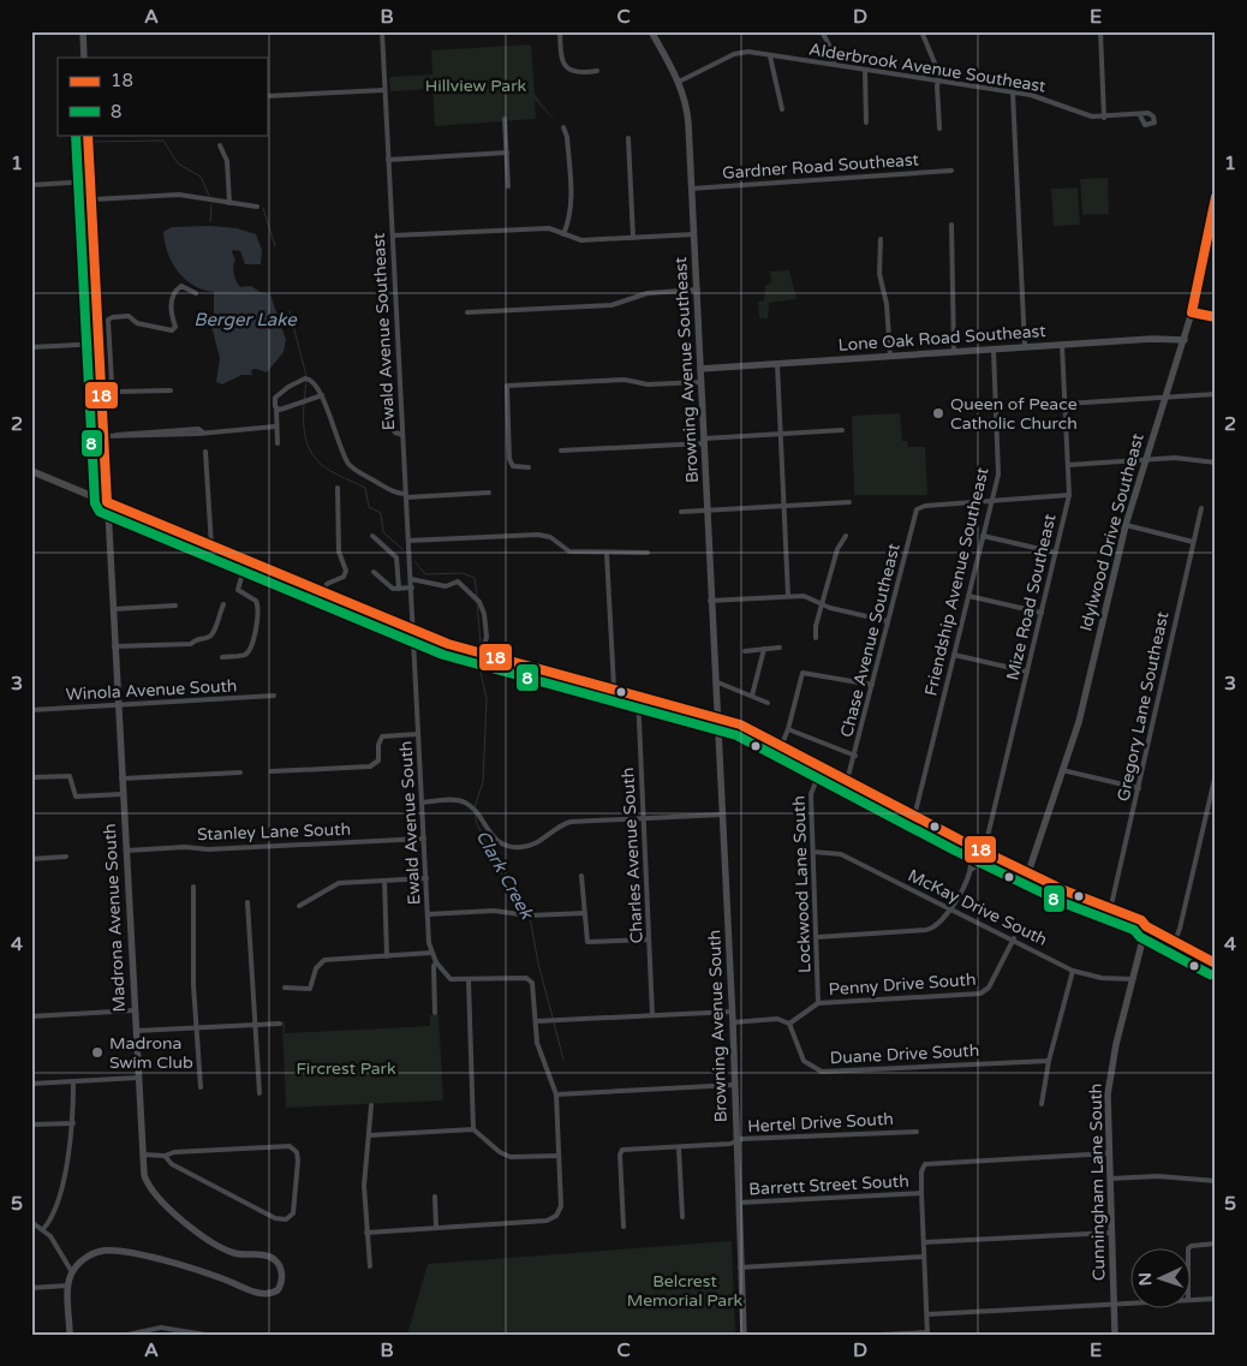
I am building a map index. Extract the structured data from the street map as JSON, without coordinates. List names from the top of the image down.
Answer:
{
  "streets": {
    "street": [
      "Alderbrook Avenue Southeast",
      "Gardner Road Southeast",
      "Ewald Avenue Southeast",
      "Lone Oak Road Southeast",
      "Browning Avenue Southeast",
      "Idylwood Drive Southeast",
      "Friendship Avenue Southeast",
      "Mize Road Southeast",
      "Chase Avenue Southeast",
      "Winola Avenue South",
      "Gregory Lane Southeast",
      "Ewald Avenue South",
      "Stanley Lane South",
      "Charles Avenue South",
      "Lockwood Lane South",
      "McKay Drive South",
      "Madrona Avenue South",
      "Penny Drive South",
      "Browning Avenue South",
      "Duane Drive South",
      "Hertel Drive South",
      "Cunningham Lane South",
      "Barrett Street South"
    ]
  },
  "crossings": [
    ["Alderbrook Avenue Southeast", "Browning Avenue Southeast"],
    ["Gardner Road Southeast", "Browning Avenue Southeast"],
    ["Ewald Avenue Southeast", "Ewald Avenue South"],
    ["Lone Oak Road Southeast", "Browning Avenue Southeast"],
    ["Lone Oak Road Southeast", "Idylwood Drive Southeast"],
    ["Lone Oak Road Southeast", "Friendship Avenue Southeast"],
    ["Lone Oak Road Southeast", "Mize Road Southeast"],
    ["Browning Avenue Southeast", "Browning Avenue South"],
    ["Friendship Avenue Southeast", "Chase Avenue Southeast"],
    ["Winola Avenue South", "Madrona Avenue South"],
    ["Ewald Avenue South", "Stanley Lane South"],
    ["Stanley Lane South", "Madrona Avenue South"],
    ["Lockwood Lane South", "McKay Drive South"],
    ["Lockwood Lane South", "Penny Drive South"],
    ["McKay Drive South", "Penny Drive South"],
    ["McKay Drive South", "Cunningham Lane South"],
    ["Penny Drive South", "Duane Drive South"],
    ["Browning Avenue South", "Hertel Drive South"],
    ["Browning Avenue South", "Barrett Street South"],
    ["Cunningham Lane South", "Barrett Street South"]
  ],
  "water": ["Berger Lake", "Clark Creek"],
  "parks": ["Hillview Park", "Fircrest Park", "Belcrest Memorial Park"],
  "places": ["Queen of Peace Catholic Church", "Madrona Swim Club"],
  "lines": ["transit line 18", "transit line 8"],
  "legend": ["18", "8"],
  "north": "left",
  "grid": {
    "columns": [
      "A",
      "B",
      "C",
      "D",
      "E"
    ],
    "rows": [
      "1",
      "2",
      "3",
      "4",
      "5"
    ]
  }
}
